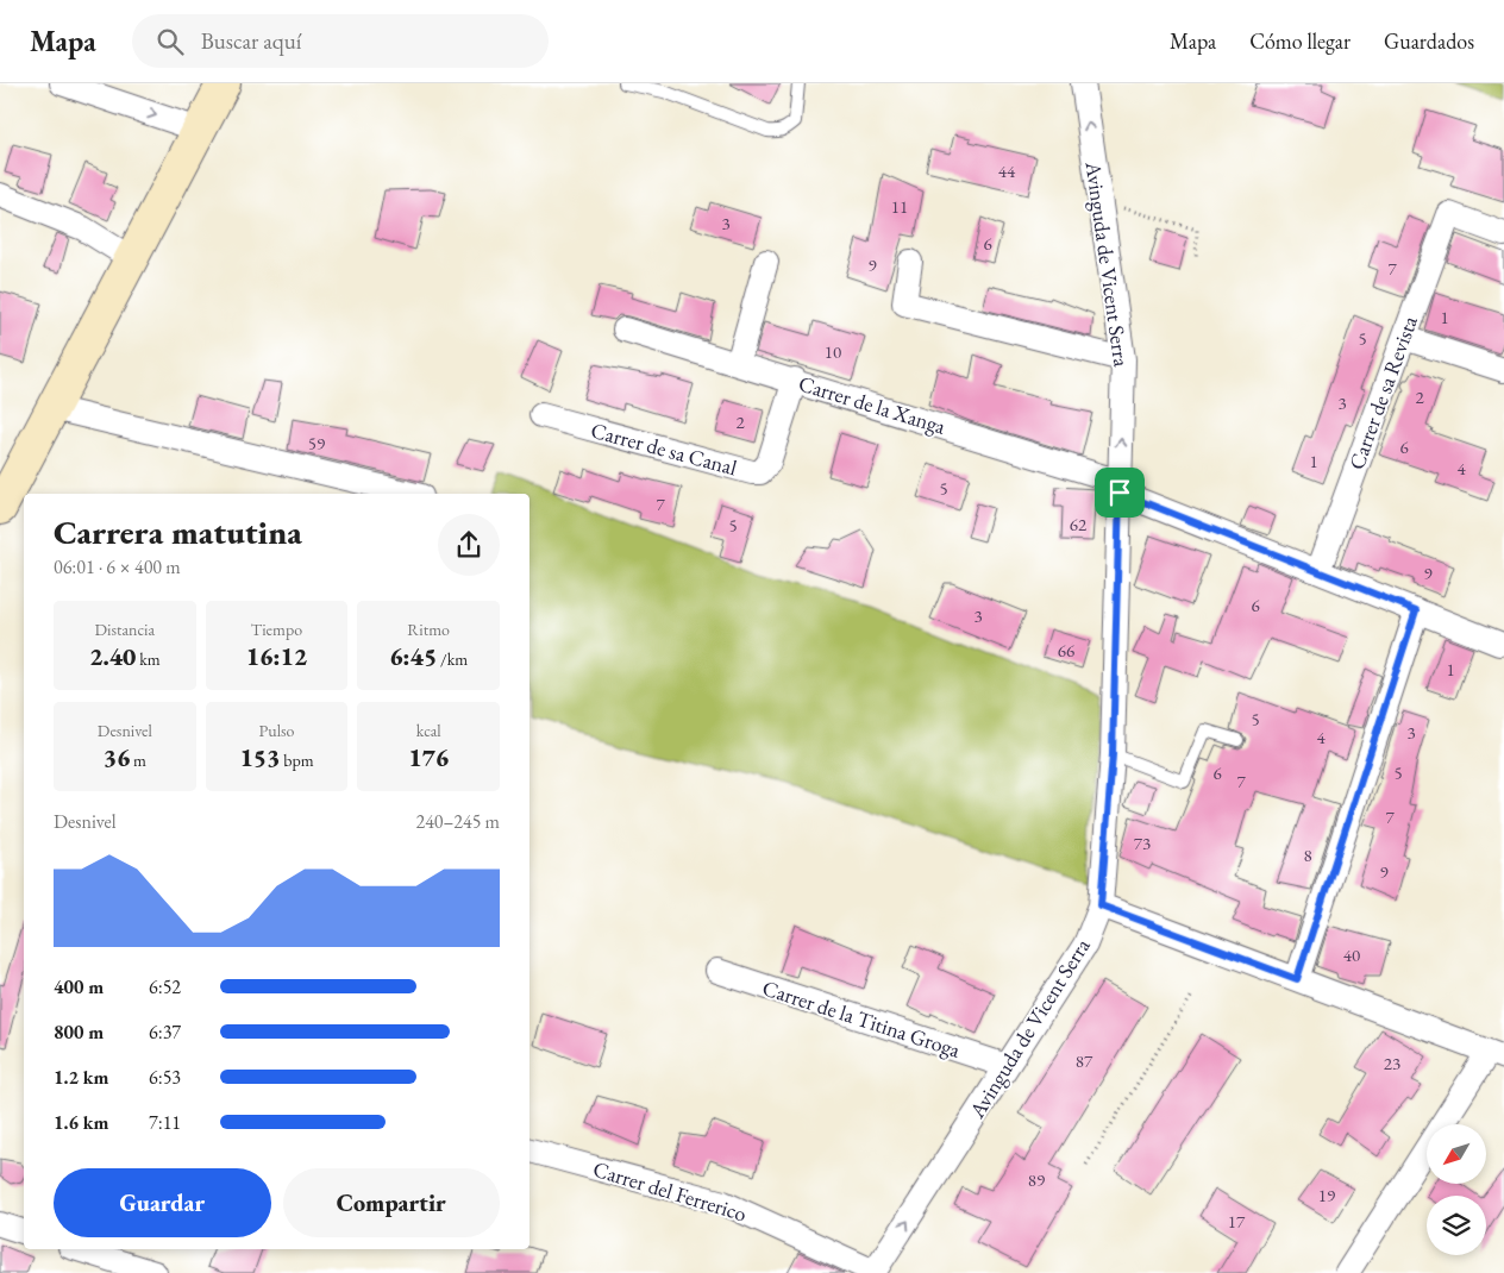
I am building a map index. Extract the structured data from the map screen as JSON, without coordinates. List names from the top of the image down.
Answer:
{
  "streets": {
    "street": [
      "Avinguda de Vicent Serra",
      "Carrer de sa Revista",
      "Carrer de la Xanga",
      "Carrer de sa Canal",
      "Carrer de la Titina Groga",
      "Carrer del Ferrerico"
    ]
  },
  "crossings": [
    ["Avinguda de Vicent Serra", "Carrer de la Xanga"],
    ["Avinguda de Vicent Serra", "Carrer de la Titina Groga"],
    ["Avinguda de Vicent Serra", "Carrer del Ferrerico"],
    ["Carrer de sa Revista", "Carrer de la Xanga"],
    ["Carrer de la Xanga", "Carrer de sa Canal"]
  ],
  "one_way": ["Avinguda de Vicent Serra"],
  "house_numbers": [
    "44",
    "11",
    "3",
    "6",
    "9",
    "7",
    "1",
    "5",
    "10",
    "2",
    "3",
    "2",
    "59",
    "6",
    "1",
    "4",
    "5",
    "7",
    "62",
    "5",
    "9",
    "6",
    "3",
    "66",
    "1",
    "5",
    "3",
    "4",
    "6",
    "5",
    "7",
    "7",
    "73",
    "8",
    "9",
    "40",
    "87",
    "23",
    "89",
    "19",
    "17"
  ],
  "north": "bottom left",
  "page": {
    "header": "Mapa",
    "search": "Buscar aquí",
    "nav": ["Mapa", "Cómo llegar", "Guardados"],
    "heading": ["Carrera matutina", "06:01 · 6 × 400 m"],
    "stats": [
      ["Distancia", "2.40 km"],
      ["Tiempo", "16:12"],
      ["Ritmo", "6:45 /km"],
      ["Desnivel", "36 m"],
      ["Pulso", "153 bpm"],
      ["kcal", "176"]
    ],
    "chart": ["Desnivel", "240–245 m"],
    "list": [
      {
        "name": "400 m",
        "note": "6:52"
      },
      {
        "name": "800 m",
        "note": "6:37"
      },
      {
        "name": "1.2 km",
        "note": "6:53"
      },
      {
        "name": "1.6 km",
        "note": "7:11"
      }
    ],
    "buttons": ["Guardar", "Compartir"]
  }
}
